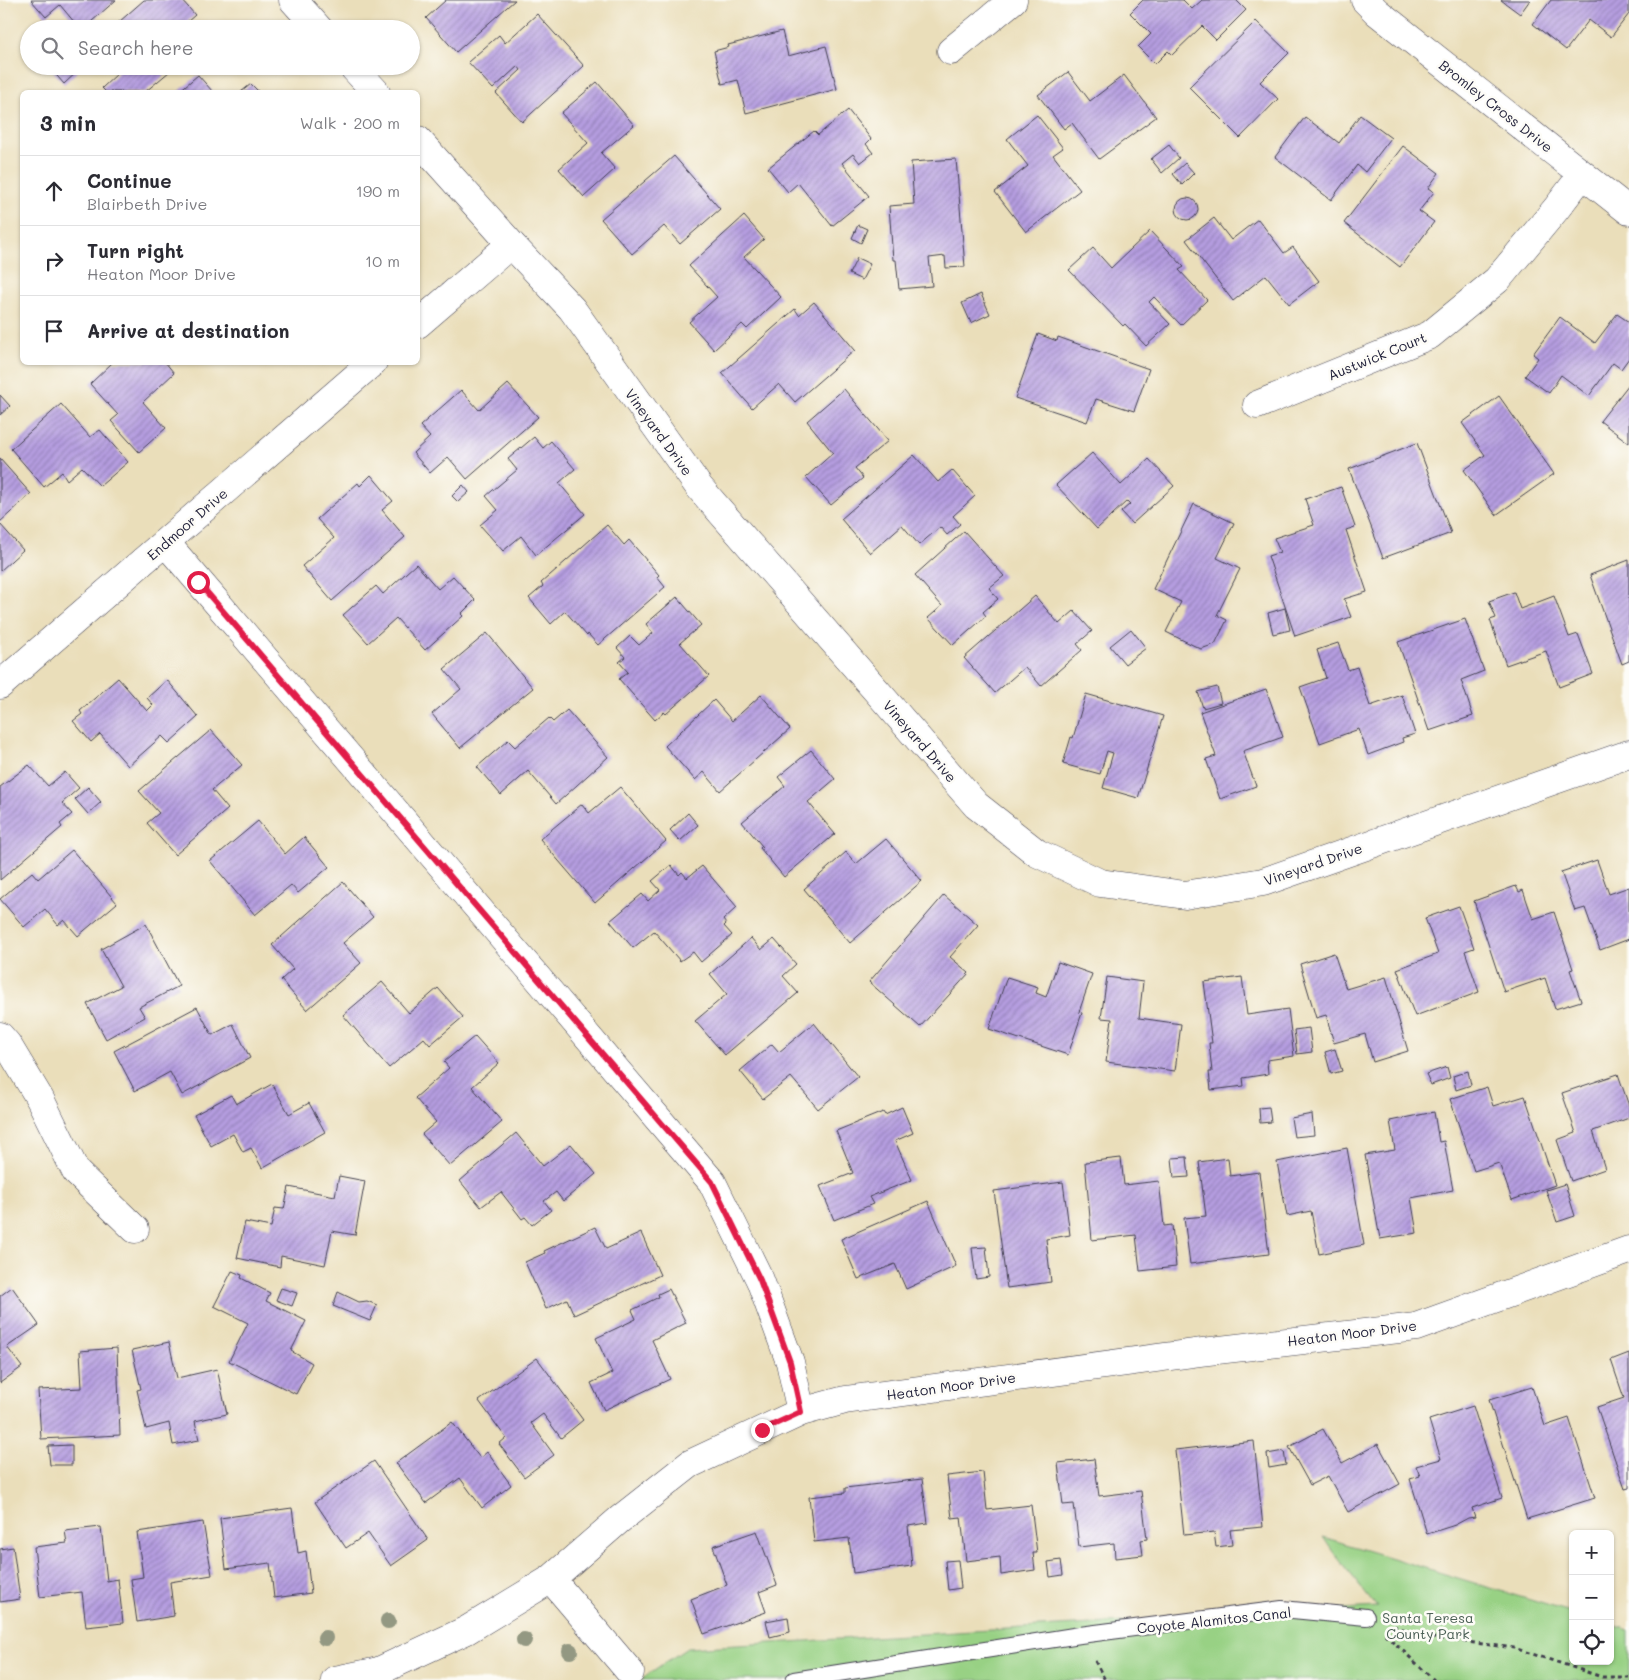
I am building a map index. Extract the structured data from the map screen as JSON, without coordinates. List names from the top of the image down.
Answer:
{
  "streets": {
    "street": [
      "Bromley Cross Drive",
      "Austwick Court",
      "Vineyard Drive",
      "Endmoor Drive",
      "Heaton Moor Drive"
    ],
    "lane": ["Coyote Alamitos Canal"]
  },
  "crossings": [
    ["Bromley Cross Drive", "Austwick Court"]
  ],
  "parks": ["Santa Teresa County Park"],
  "page": {
    "search": "Search here",
    "heading": ["3 min", "Walk · 200 m"],
    "list": [
      ["Continue", "Blairbeth Drive", "190 m"],
      ["Turn right", "Heaton Moor Drive", "10 m"],
      "Arrive at destination"
    ],
    "map_buttons": ["+", "−"]
  }
}
